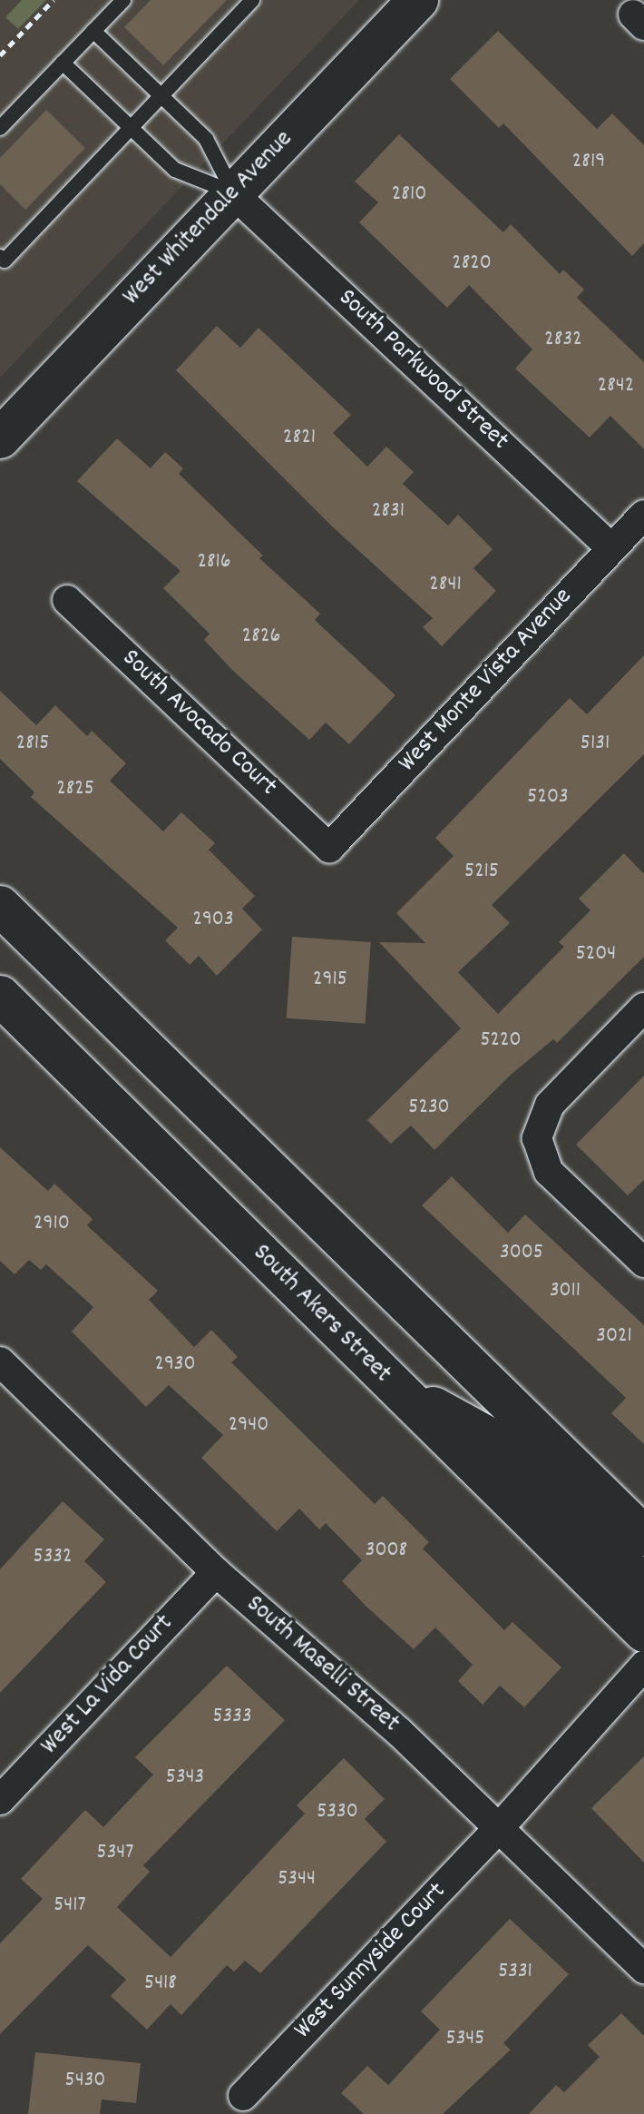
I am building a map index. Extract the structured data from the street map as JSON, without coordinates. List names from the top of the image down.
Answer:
{
  "streets": {
    "main road": ["West Whitendale Avenue", "South Akers Street"],
    "street": [
      "South Parkwood Street",
      "West Monte Vista Avenue",
      "South Avocado Court",
      "South Maselli Street",
      "West La Vida Court",
      "West Sunnyside Court"
    ]
  },
  "crossings": [
    ["West Whitendale Avenue", "South Parkwood Street"],
    ["South Parkwood Street", "West Monte Vista Avenue"],
    ["West Monte Vista Avenue", "South Avocado Court"],
    ["South Maselli Street", "West La Vida Court"],
    ["South Maselli Street", "West Sunnyside Court"]
  ],
  "house_numbers": [
    "2819",
    "2810",
    "2820",
    "2832",
    "2842",
    "2821",
    "2831",
    "2816",
    "2841",
    "2826",
    "2815",
    "5131",
    "2825",
    "5203",
    "5215",
    "2903",
    "5204",
    "2915",
    "5220",
    "5230",
    "2910",
    "3005",
    "3011",
    "3021",
    "2930",
    "2940",
    "3008",
    "5332",
    "5333",
    "5343",
    "5330",
    "5347",
    "5344",
    "5417",
    "5331",
    "5418",
    "5345",
    "5430"
  ]
}
